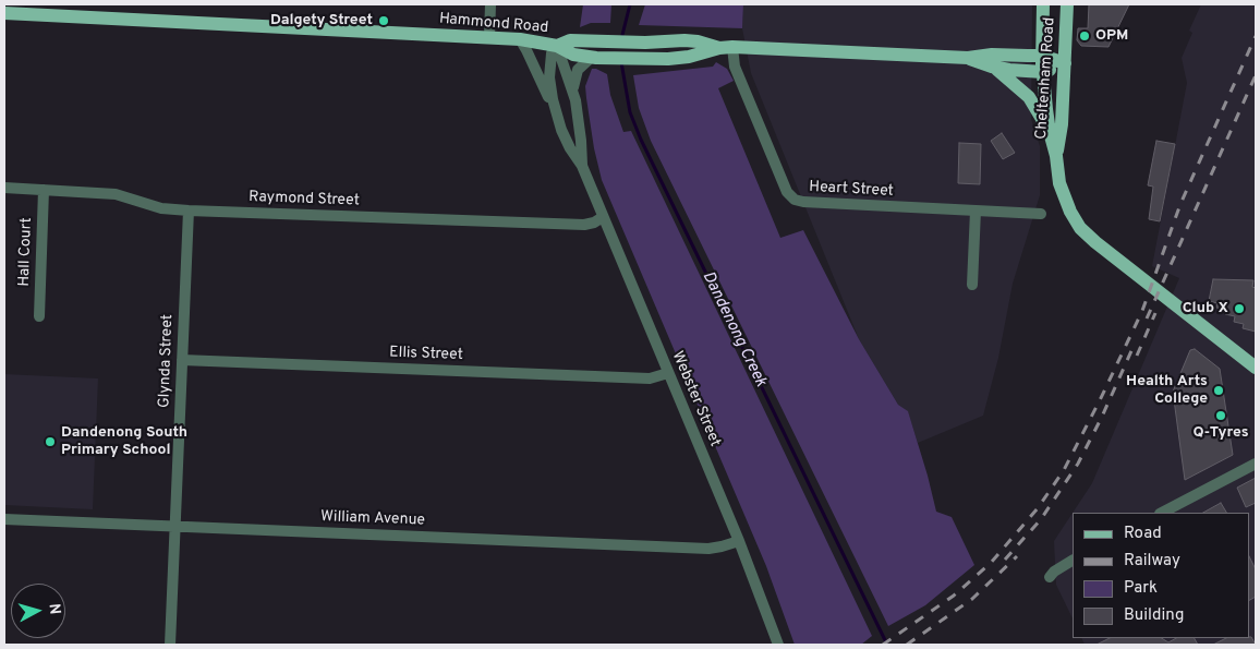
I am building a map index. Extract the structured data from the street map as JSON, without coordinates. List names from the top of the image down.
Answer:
{
  "streets": {
    "main road": ["Hammond Road", "Cheltenham Road"],
    "street": [
      "Heart Street",
      "Raymond Street",
      "Hall Court",
      "Ellis Street",
      "Glynda Street",
      "Webster Street",
      "William Avenue"
    ]
  },
  "crossings": [
    ["Hammond Road", "Cheltenham Road"],
    ["Hammond Road", "Heart Street"],
    ["Hammond Road", "Webster Street"],
    ["Raymond Street", "Hall Court"],
    ["Raymond Street", "Glynda Street"],
    ["Raymond Street", "Webster Street"],
    ["Ellis Street", "Glynda Street"],
    ["Ellis Street", "Webster Street"],
    ["Glynda Street", "William Avenue"],
    ["Webster Street", "William Avenue"]
  ],
  "water": ["Dandenong Creek"],
  "places": [
    "Dalgety Street",
    "OPM",
    "Club X",
    "Health Arts College",
    "Q-Tyres",
    "Dandenong South Primary School"
  ],
  "legend": [
    "Road",
    "Railway",
    "Park",
    "Building"
  ],
  "north": "right"
}
